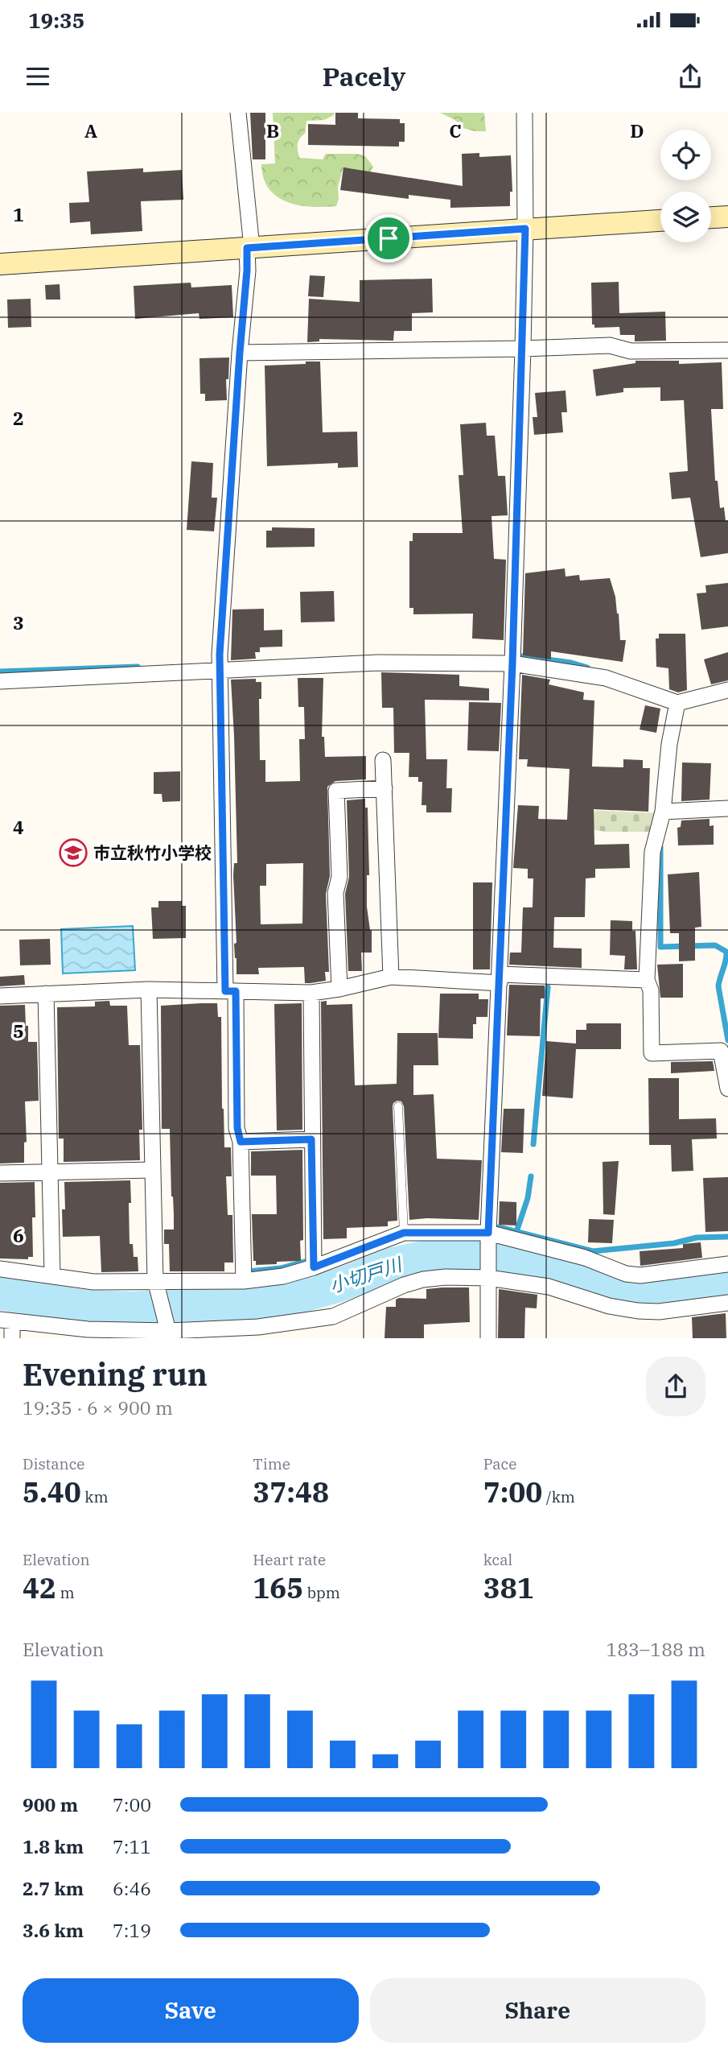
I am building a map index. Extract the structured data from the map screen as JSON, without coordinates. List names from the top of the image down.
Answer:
{
  "water": ["小切戸川"],
  "places": {
    "school or university": ["市立秋竹小学校"]
  },
  "page": {
    "status": "19:35",
    "header": "Pacely",
    "heading": ["Evening run", "19:35 · 6 × 900 m"],
    "stats": [
      ["Distance", "5.40 km"],
      ["Time", "37:48"],
      ["Pace", "7:00 /km"],
      ["Elevation", "42 m"],
      ["Heart rate", "165 bpm"],
      ["kcal", "381"]
    ],
    "chart": ["Elevation", "183–188 m"],
    "list": [
      {
        "name": "900 m",
        "note": "7:00"
      },
      {
        "name": "1.8 km",
        "note": "7:11"
      },
      {
        "name": "2.7 km",
        "note": "6:46"
      },
      {
        "name": "3.6 km",
        "note": "7:19"
      }
    ],
    "buttons": ["Save", "Share"]
  },
  "grid": {
    "columns": [
      "A",
      "B",
      "C",
      "D"
    ],
    "rows": [
      "1",
      "2",
      "3",
      "4",
      "5",
      "6"
    ]
  }
}
